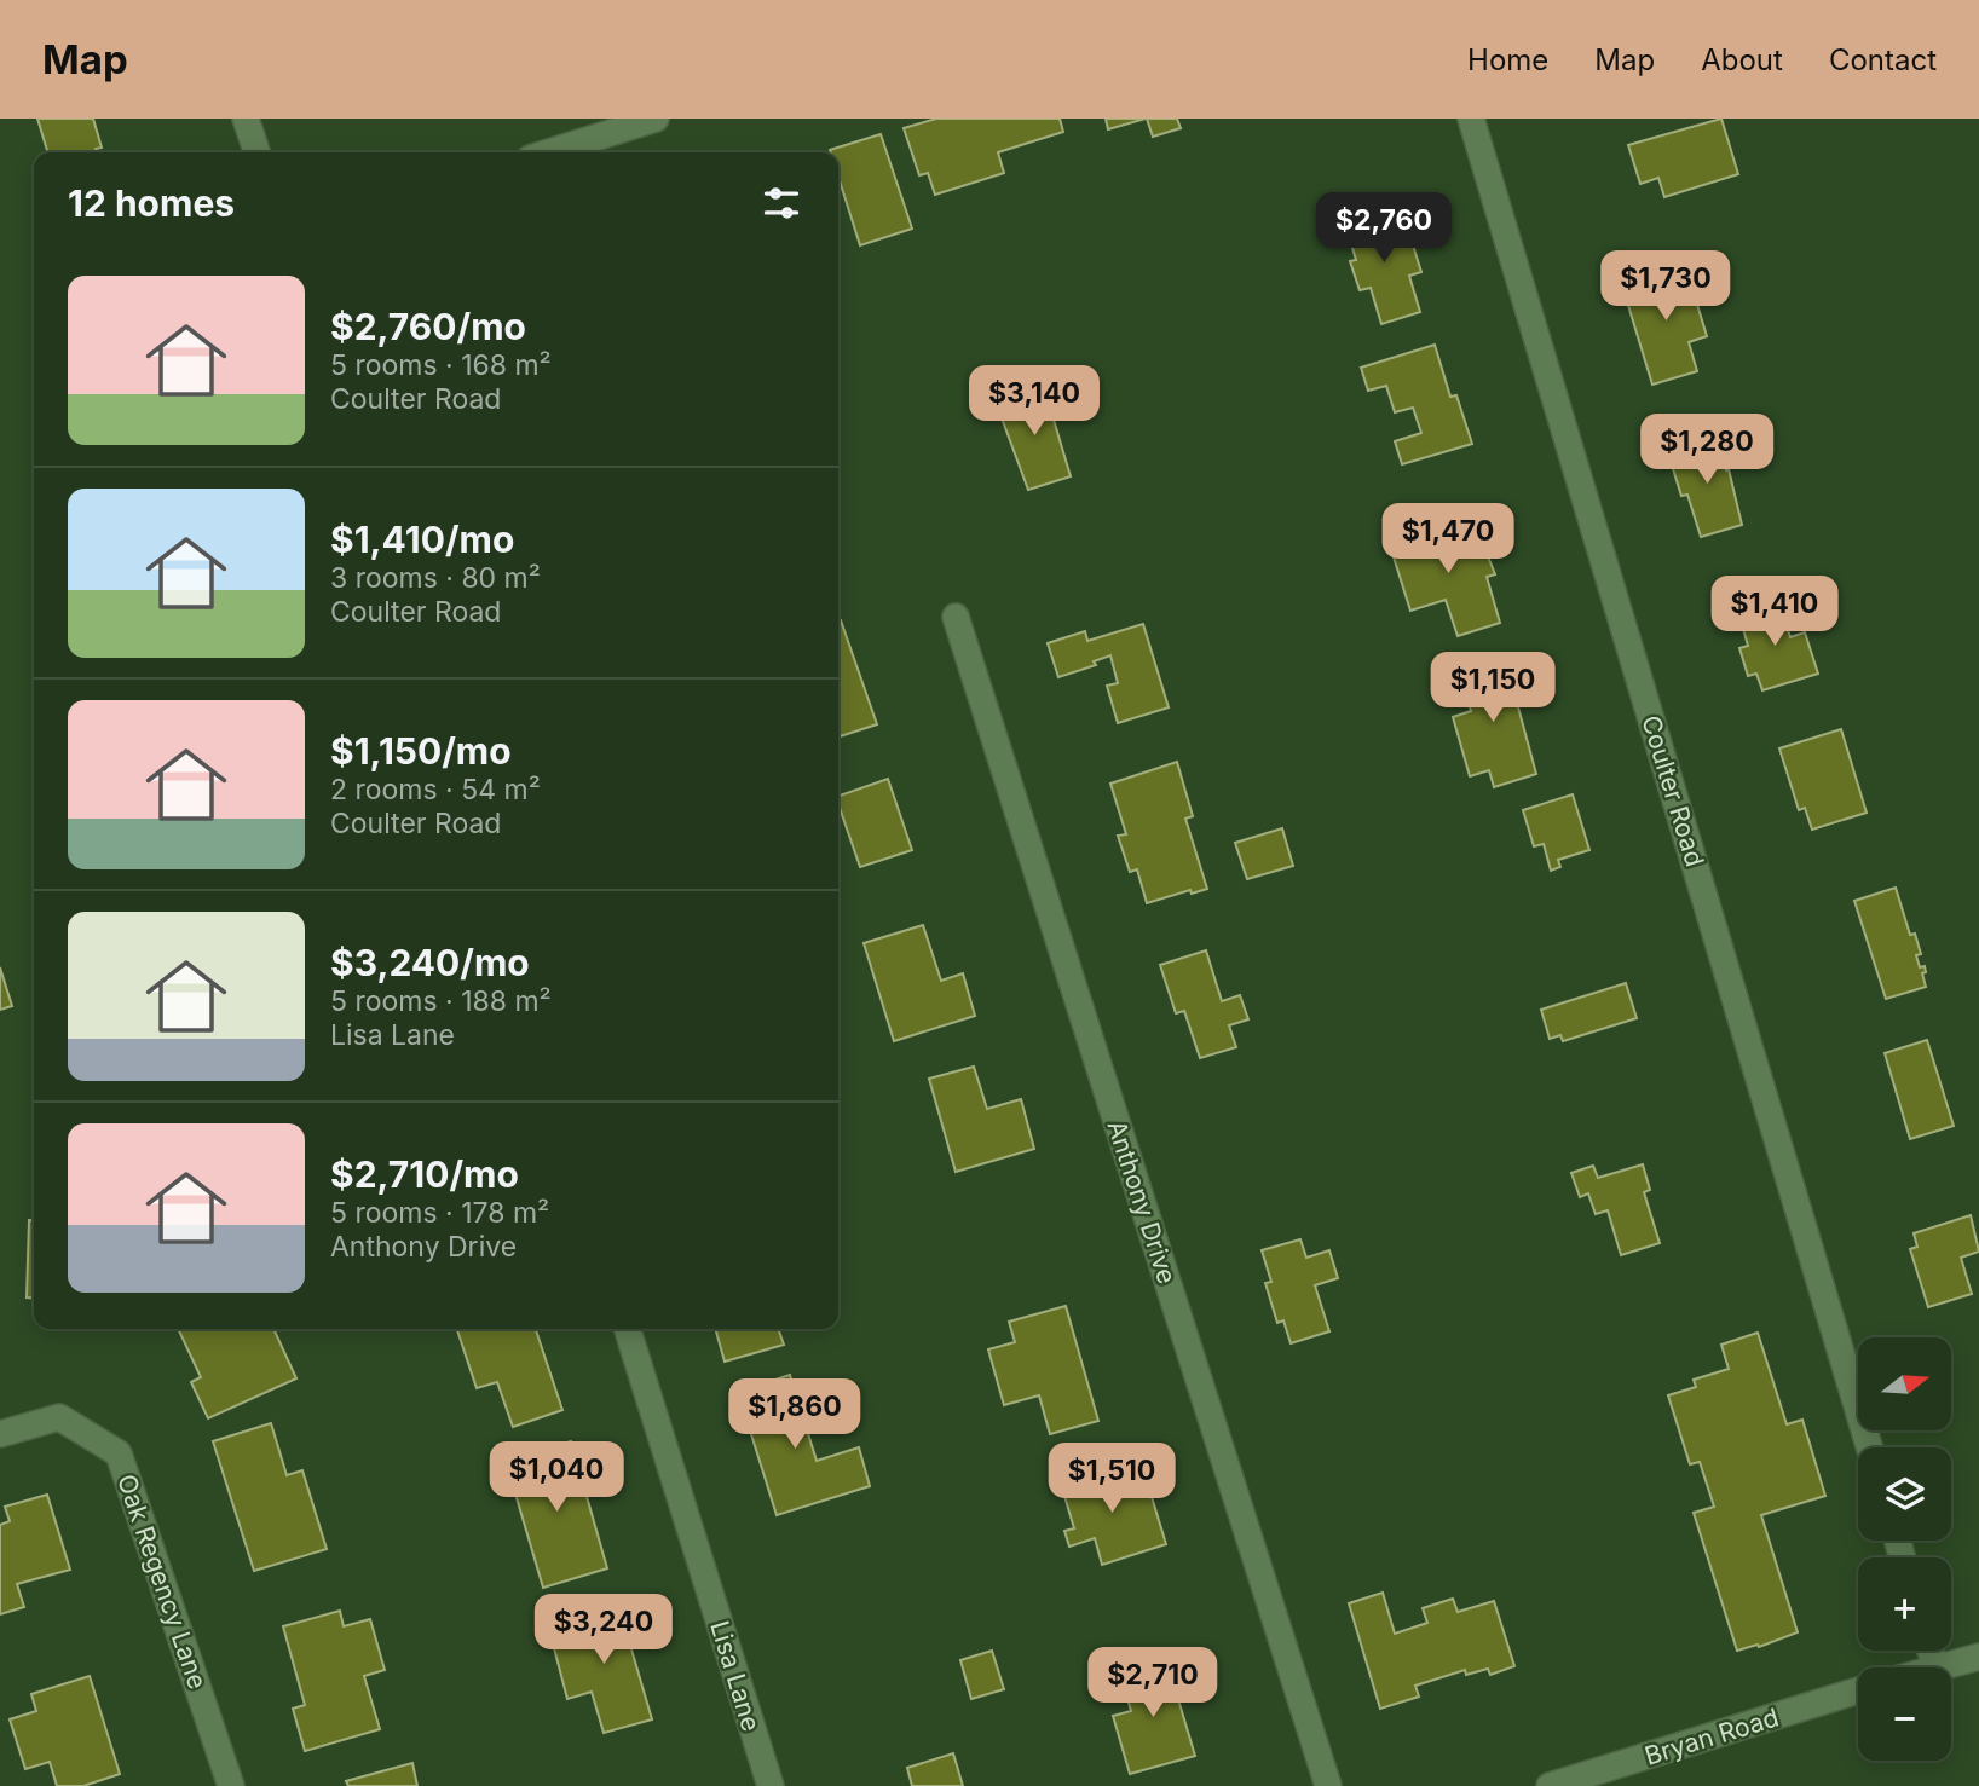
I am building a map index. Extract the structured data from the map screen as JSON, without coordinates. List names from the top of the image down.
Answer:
{
  "streets": {
    "street": [
      "Coulter Road",
      "Anthony Drive",
      "Oak Regency Lane",
      "Lisa Lane",
      "Bryan Road"
    ]
  },
  "north": "right",
  "page": {
    "header": "Map",
    "nav": [
      "Home",
      "Map",
      "About",
      "Contact"
    ],
    "heading": "12 homes",
    "price": [
      "$2,760",
      "$1,730",
      "$3,140",
      "$1,280",
      "$1,470",
      "$1,410",
      "$1,150",
      "$1,860",
      "$1,040",
      "$1,510",
      "$3,240",
      "$2,710"
    ],
    "list": [
      {
        "name": "$2,760/mo",
        "note": "5 rooms · 168 m² · Coulter Road"
      },
      {
        "name": "$1,410/mo",
        "note": "3 rooms · 80 m² · Coulter Road"
      },
      {
        "name": "$1,150/mo",
        "note": "2 rooms · 54 m² · Coulter Road"
      },
      {
        "name": "$3,240/mo",
        "note": "5 rooms · 188 m² · Lisa Lane"
      },
      {
        "name": "$2,710/mo",
        "note": "5 rooms · 178 m² · Anthony Drive"
      }
    ],
    "map_buttons": ["+", "−"]
  }
}
